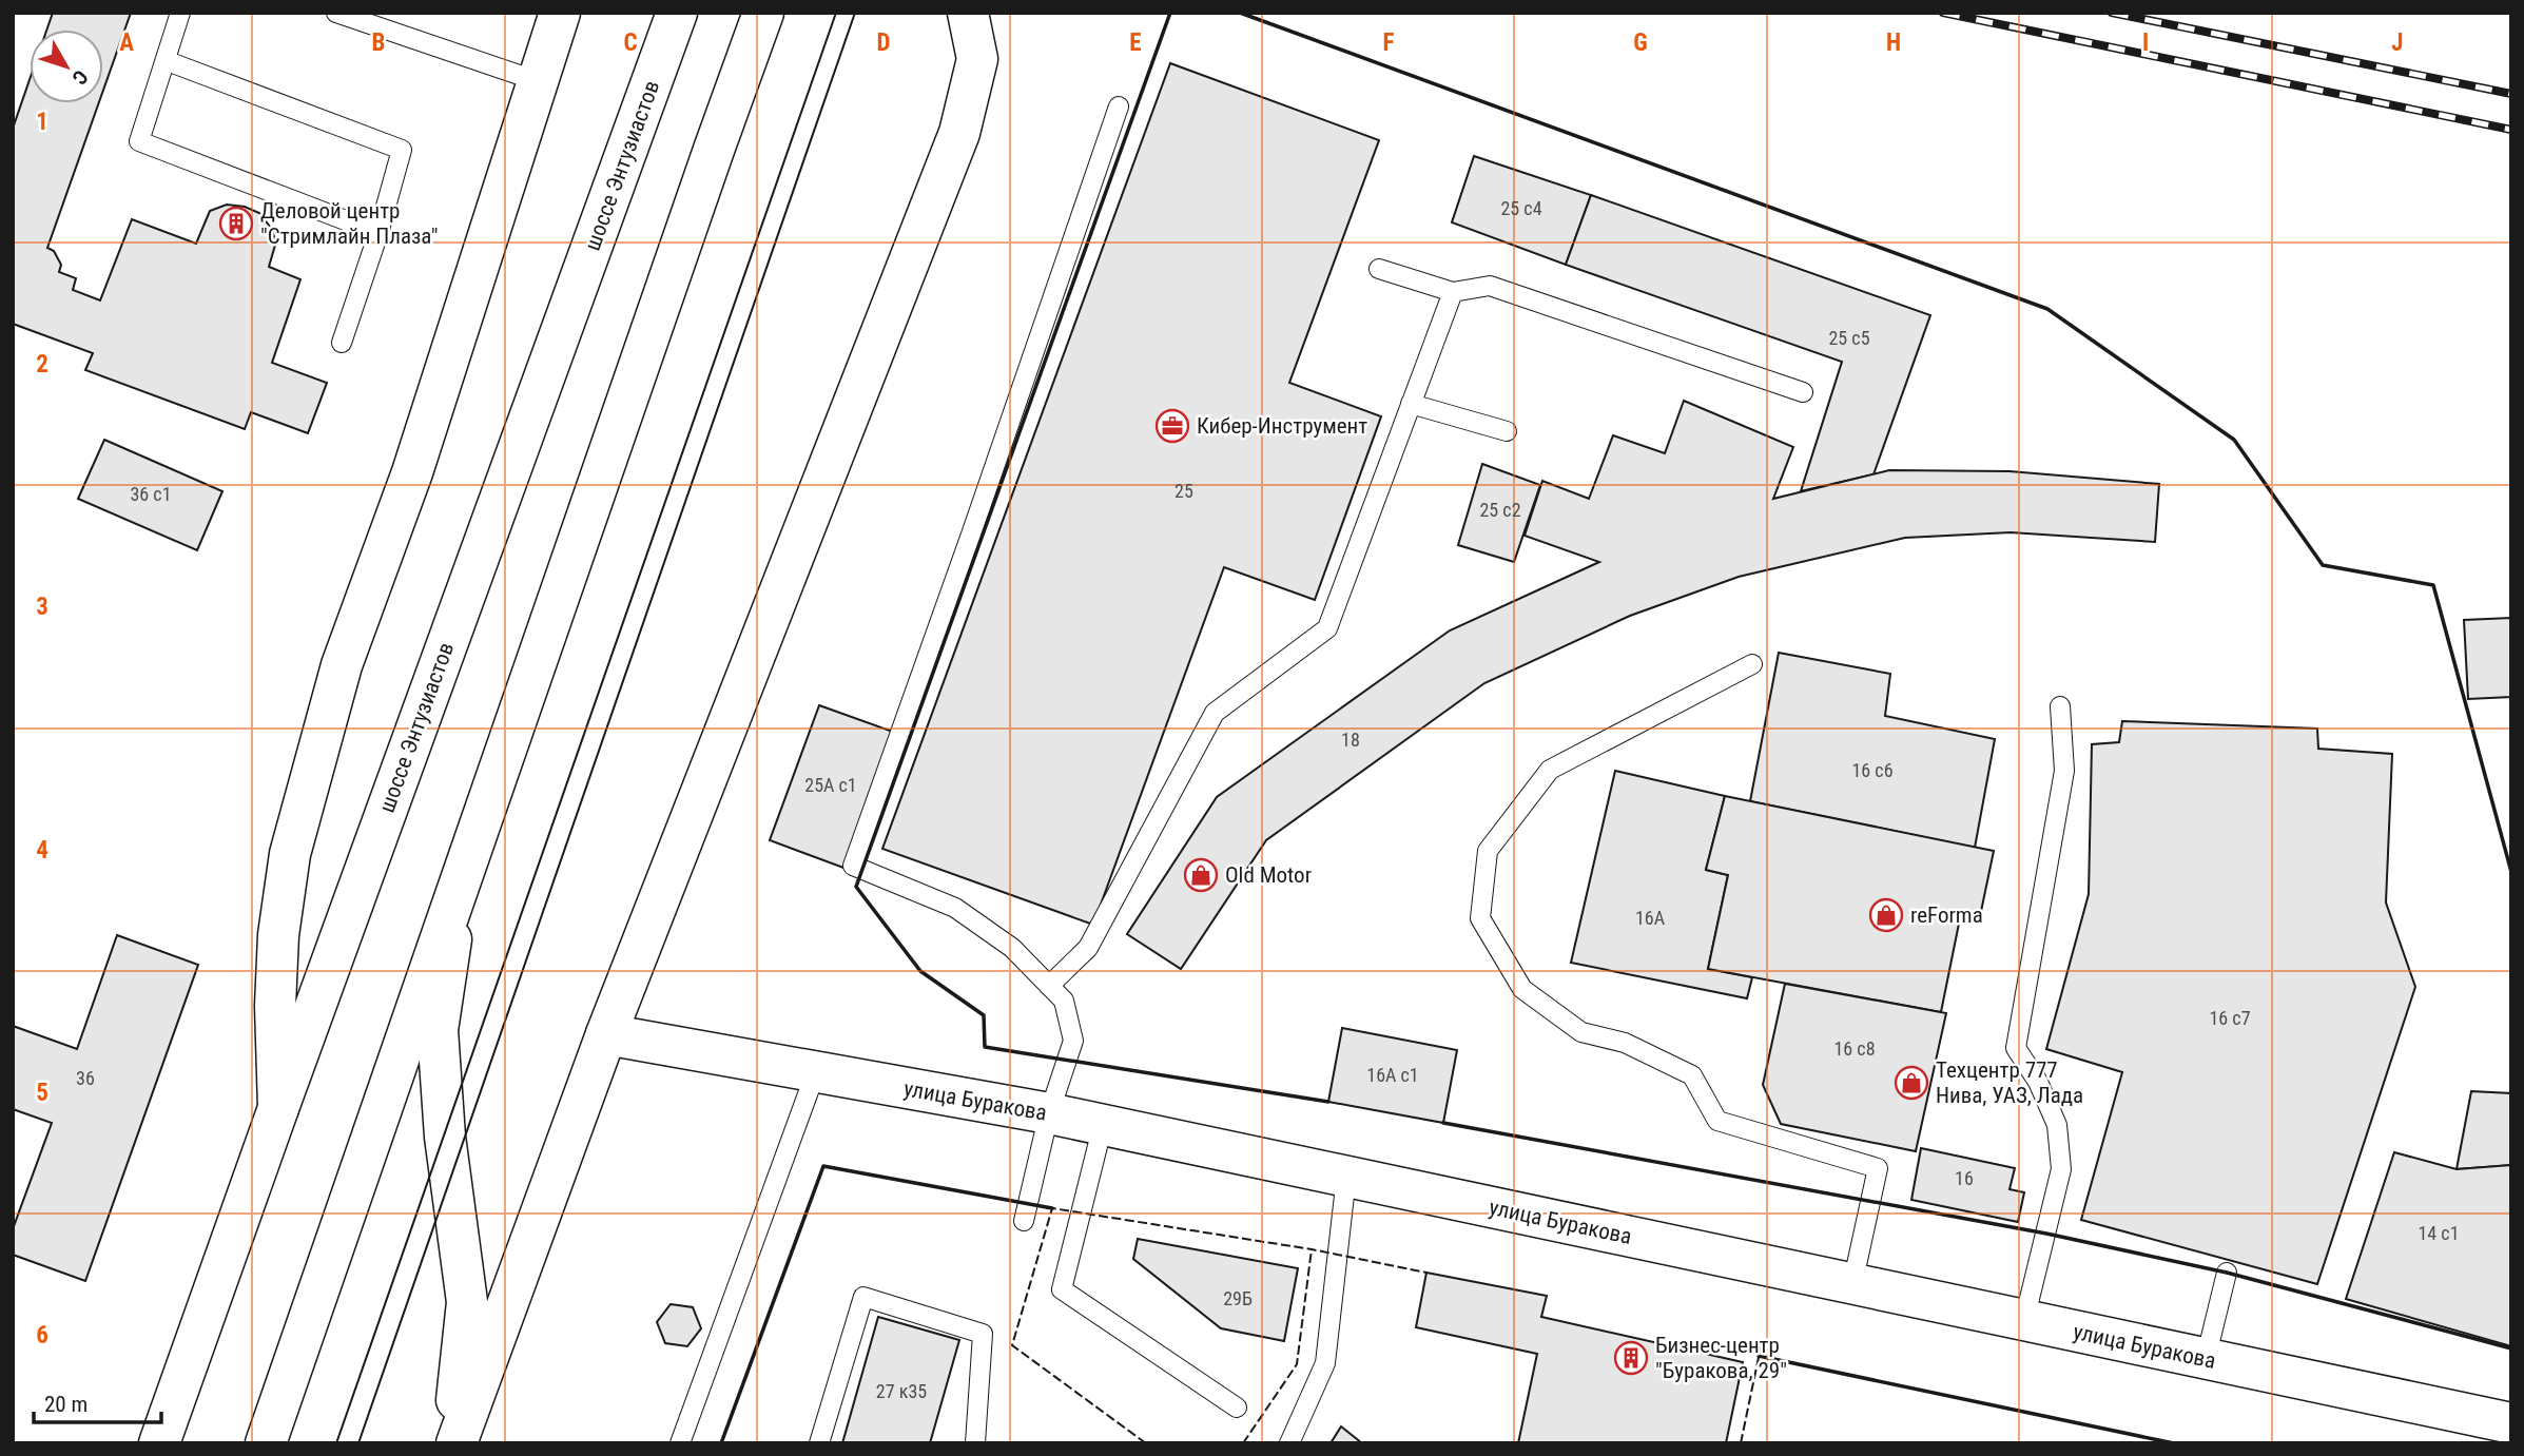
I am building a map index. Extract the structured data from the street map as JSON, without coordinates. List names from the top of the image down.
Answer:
{
  "streets": {
    "main road": ["шоссе Энтузиастов", "улица Буракова"]
  },
  "places": {
    "building": ["Деловой центр \"Стримлайн Плаза\"", "Бизнес-центр \"Буракова, 29\""],
    "office": ["Кибер-Инструмент"],
    "shop": ["Old Motor", "reForma", "Техцентр 777 Нива, УАЗ, Лада"]
  },
  "house_numbers": [
    "25 с4",
    "25 с5",
    "25",
    "36 с1",
    "25 с2",
    "18",
    "16 с6",
    "25A c1",
    "16А",
    "16 с7",
    "16 с8",
    "16А с1",
    "36",
    "16",
    "14 с1",
    "29Б",
    "27 к35"
  ],
  "scale_bar": "20 m",
  "north": "bottom right",
  "grid": {
    "columns": [
      "A",
      "B",
      "C",
      "D",
      "E",
      "F",
      "G",
      "H",
      "I",
      "J"
    ],
    "rows": [
      "1",
      "2",
      "3",
      "4",
      "5",
      "6"
    ]
  }
}
